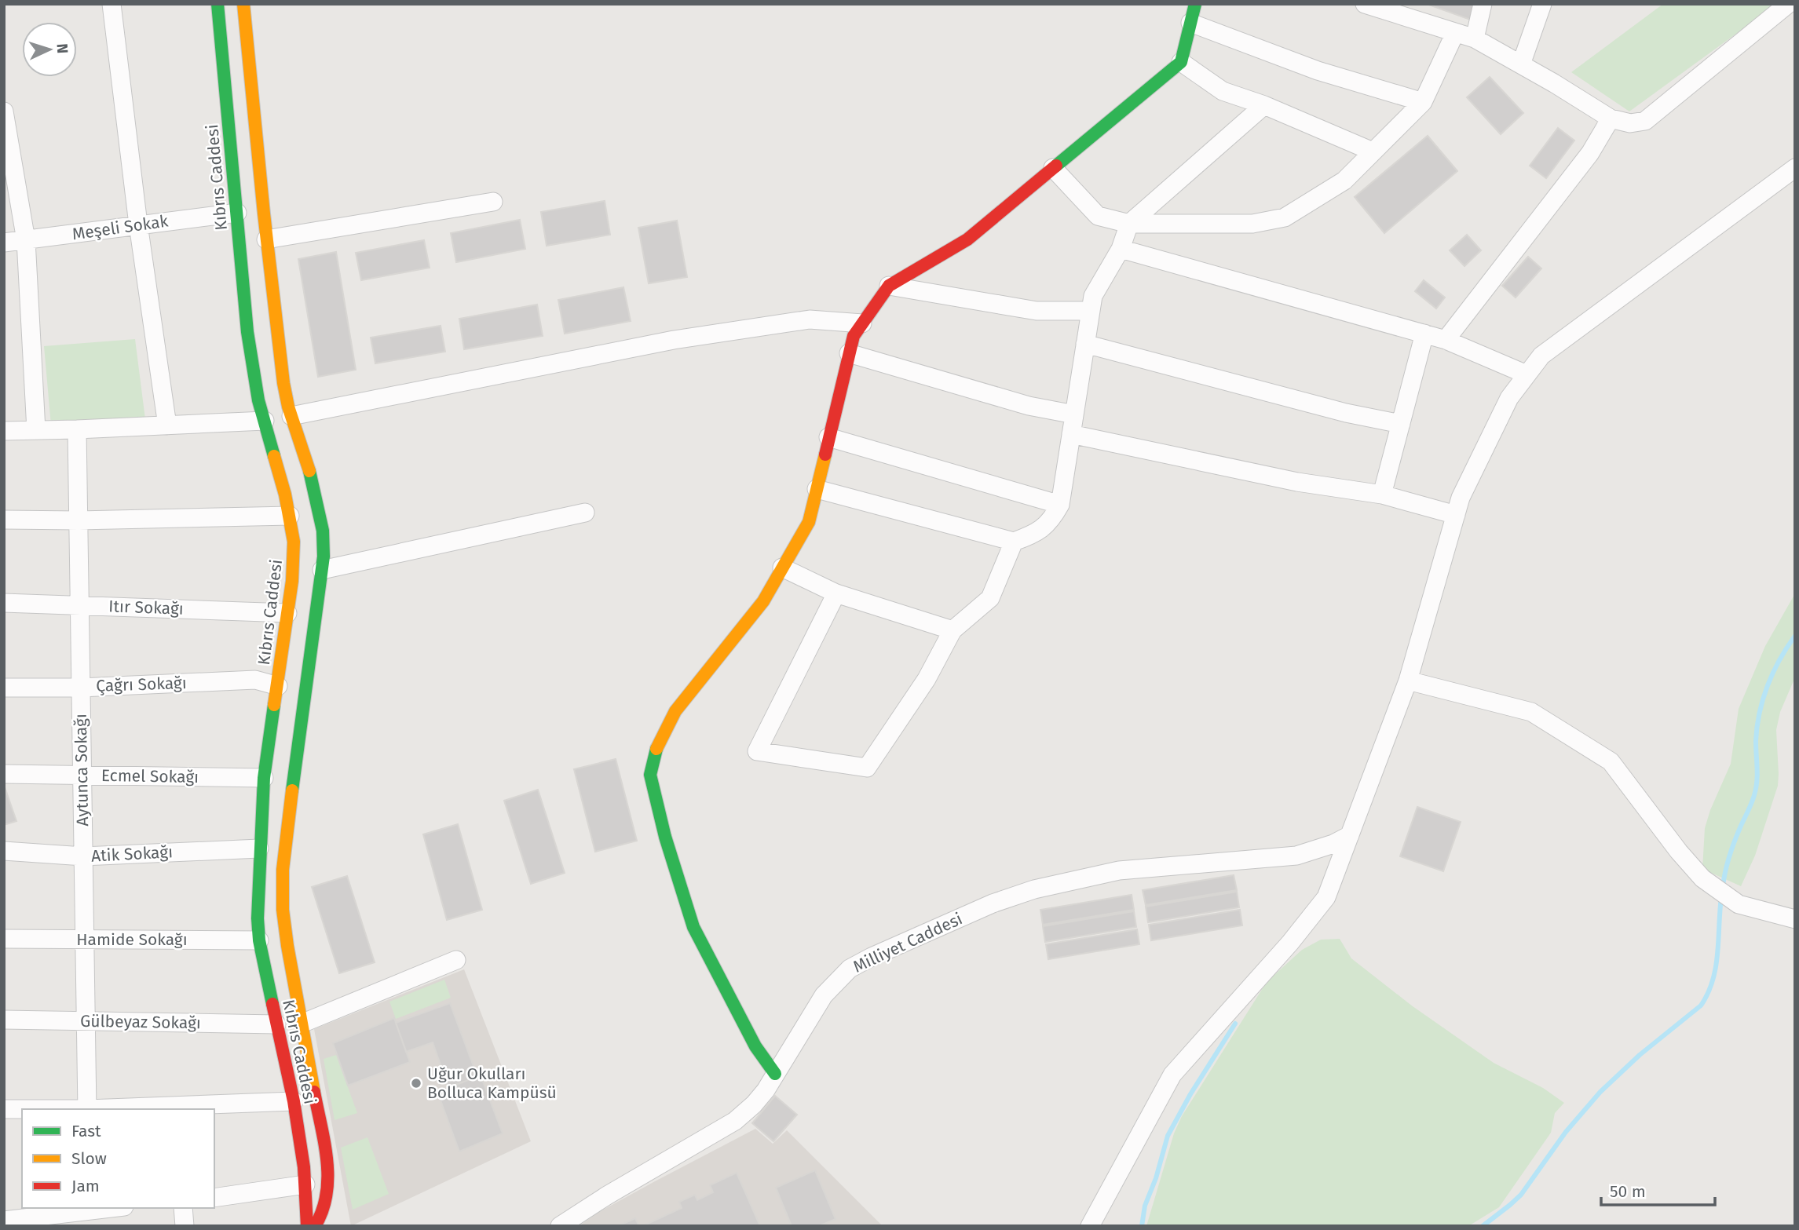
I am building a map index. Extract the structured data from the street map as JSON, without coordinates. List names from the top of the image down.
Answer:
{
  "streets": {
    "main road": ["Kıbrıs Caddesi"],
    "street": [
      "Meşeli Sokak",
      "Itır Sokağı",
      "Çağrı Sokağı",
      "Aytunca Sokağı",
      "Ecmel Sokağı",
      "Atik Sokağı",
      "Hamide Sokağı",
      "Milliyet Caddesi",
      "Gülbeyaz Sokağı"
    ]
  },
  "crossings": [
    ["Kıbrıs Caddesi", "Meşeli Sokak"],
    ["Kıbrıs Caddesi", "Itır Sokağı"],
    ["Kıbrıs Caddesi", "Çağrı Sokağı"],
    ["Kıbrıs Caddesi", "Ecmel Sokağı"],
    ["Kıbrıs Caddesi", "Atik Sokağı"],
    ["Kıbrıs Caddesi", "Hamide Sokağı"],
    ["Kıbrıs Caddesi", "Gülbeyaz Sokağı"],
    ["Itır Sokağı", "Aytunca Sokağı"],
    ["Çağrı Sokağı", "Aytunca Sokağı"],
    ["Aytunca Sokağı", "Ecmel Sokağı"],
    ["Aytunca Sokağı", "Atik Sokağı"],
    ["Aytunca Sokağı", "Hamide Sokağı"],
    ["Aytunca Sokağı", "Gülbeyaz Sokağı"]
  ],
  "places": ["Uğur Okulları Bolluca Kampüsü"],
  "legend": ["Fast", "Slow", "Jam"],
  "scale_bar": "50 m",
  "north": "right"
}
